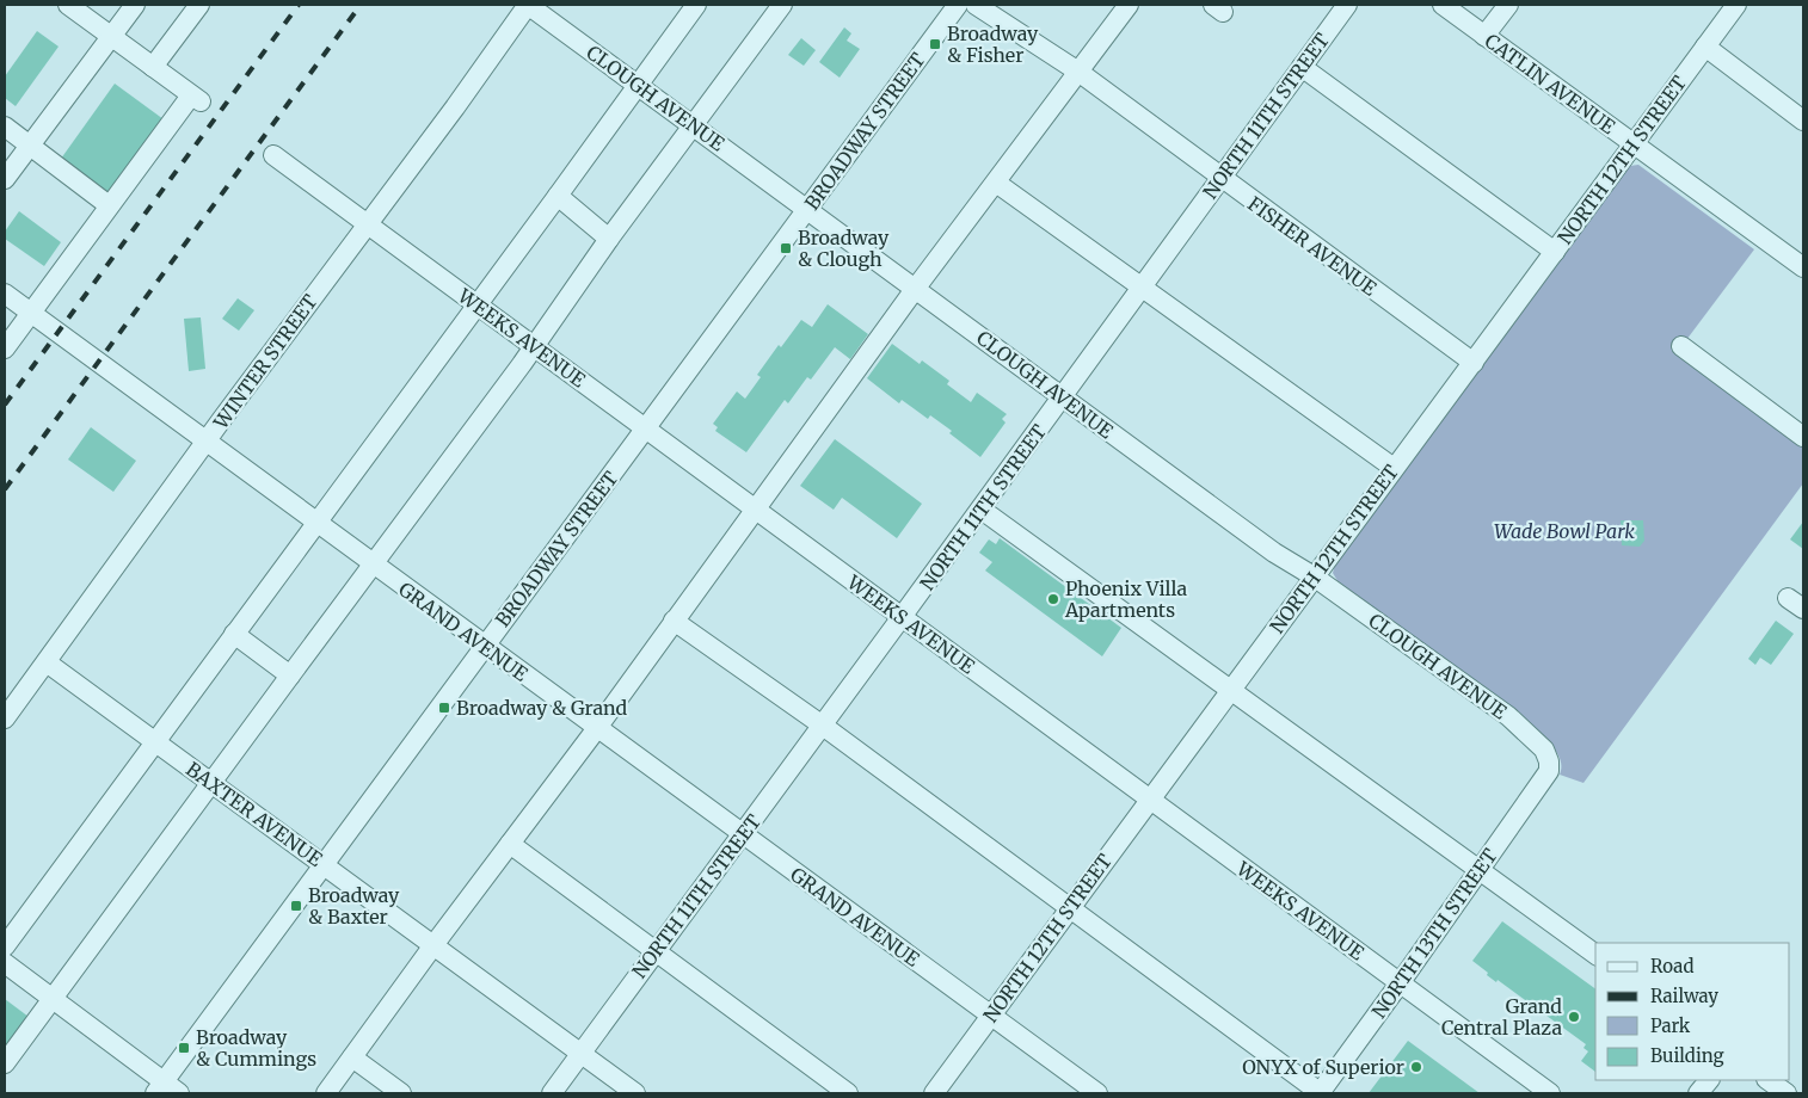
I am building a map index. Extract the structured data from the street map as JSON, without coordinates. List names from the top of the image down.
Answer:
{
  "streets": {
    "street": [
      "CATLIN AVENUE",
      "CLOUGH AVENUE",
      "NORTH 11TH STREET",
      "BROADWAY STREET",
      "NORTH 12TH STREET",
      "FISHER AVENUE",
      "WEEKS AVENUE",
      "WINTER STREET",
      "GRAND AVENUE",
      "BAXTER AVENUE",
      "NORTH 13TH STREET"
    ]
  },
  "crossings": [
    ["CATLIN AVENUE", "NORTH 12TH STREET"],
    ["CLOUGH AVENUE", "NORTH 11TH STREET"],
    ["CLOUGH AVENUE", "BROADWAY STREET"],
    ["CLOUGH AVENUE", "NORTH 12TH STREET"],
    ["CLOUGH AVENUE", "WINTER STREET"],
    ["CLOUGH AVENUE", "NORTH 13TH STREET"],
    ["NORTH 11TH STREET", "FISHER AVENUE"],
    ["NORTH 11TH STREET", "WEEKS AVENUE"],
    ["NORTH 11TH STREET", "GRAND AVENUE"],
    ["NORTH 11TH STREET", "BAXTER AVENUE"],
    ["BROADWAY STREET", "WEEKS AVENUE"],
    ["BROADWAY STREET", "GRAND AVENUE"],
    ["BROADWAY STREET", "BAXTER AVENUE"],
    ["NORTH 12TH STREET", "FISHER AVENUE"],
    ["NORTH 12TH STREET", "WEEKS AVENUE"],
    ["NORTH 12TH STREET", "GRAND AVENUE"],
    ["WEEKS AVENUE", "WINTER STREET"],
    ["WEEKS AVENUE", "NORTH 13TH STREET"],
    ["WINTER STREET", "GRAND AVENUE"],
    ["WINTER STREET", "BAXTER AVENUE"]
  ],
  "parks": ["Wade Bowl Park"],
  "places": {
    "transit": [
      "Broadway & Fisher",
      "Broadway & Clough",
      "Broadway & Grand",
      "Broadway & Baxter",
      "Broadway & Cummings"
    ],
    "other": ["Phoenix Villa Apartments", "Grand Central Plaza", "ONYX of Superior"]
  },
  "legend": [
    "Road",
    "Railway",
    "Park",
    "Building"
  ]
}
